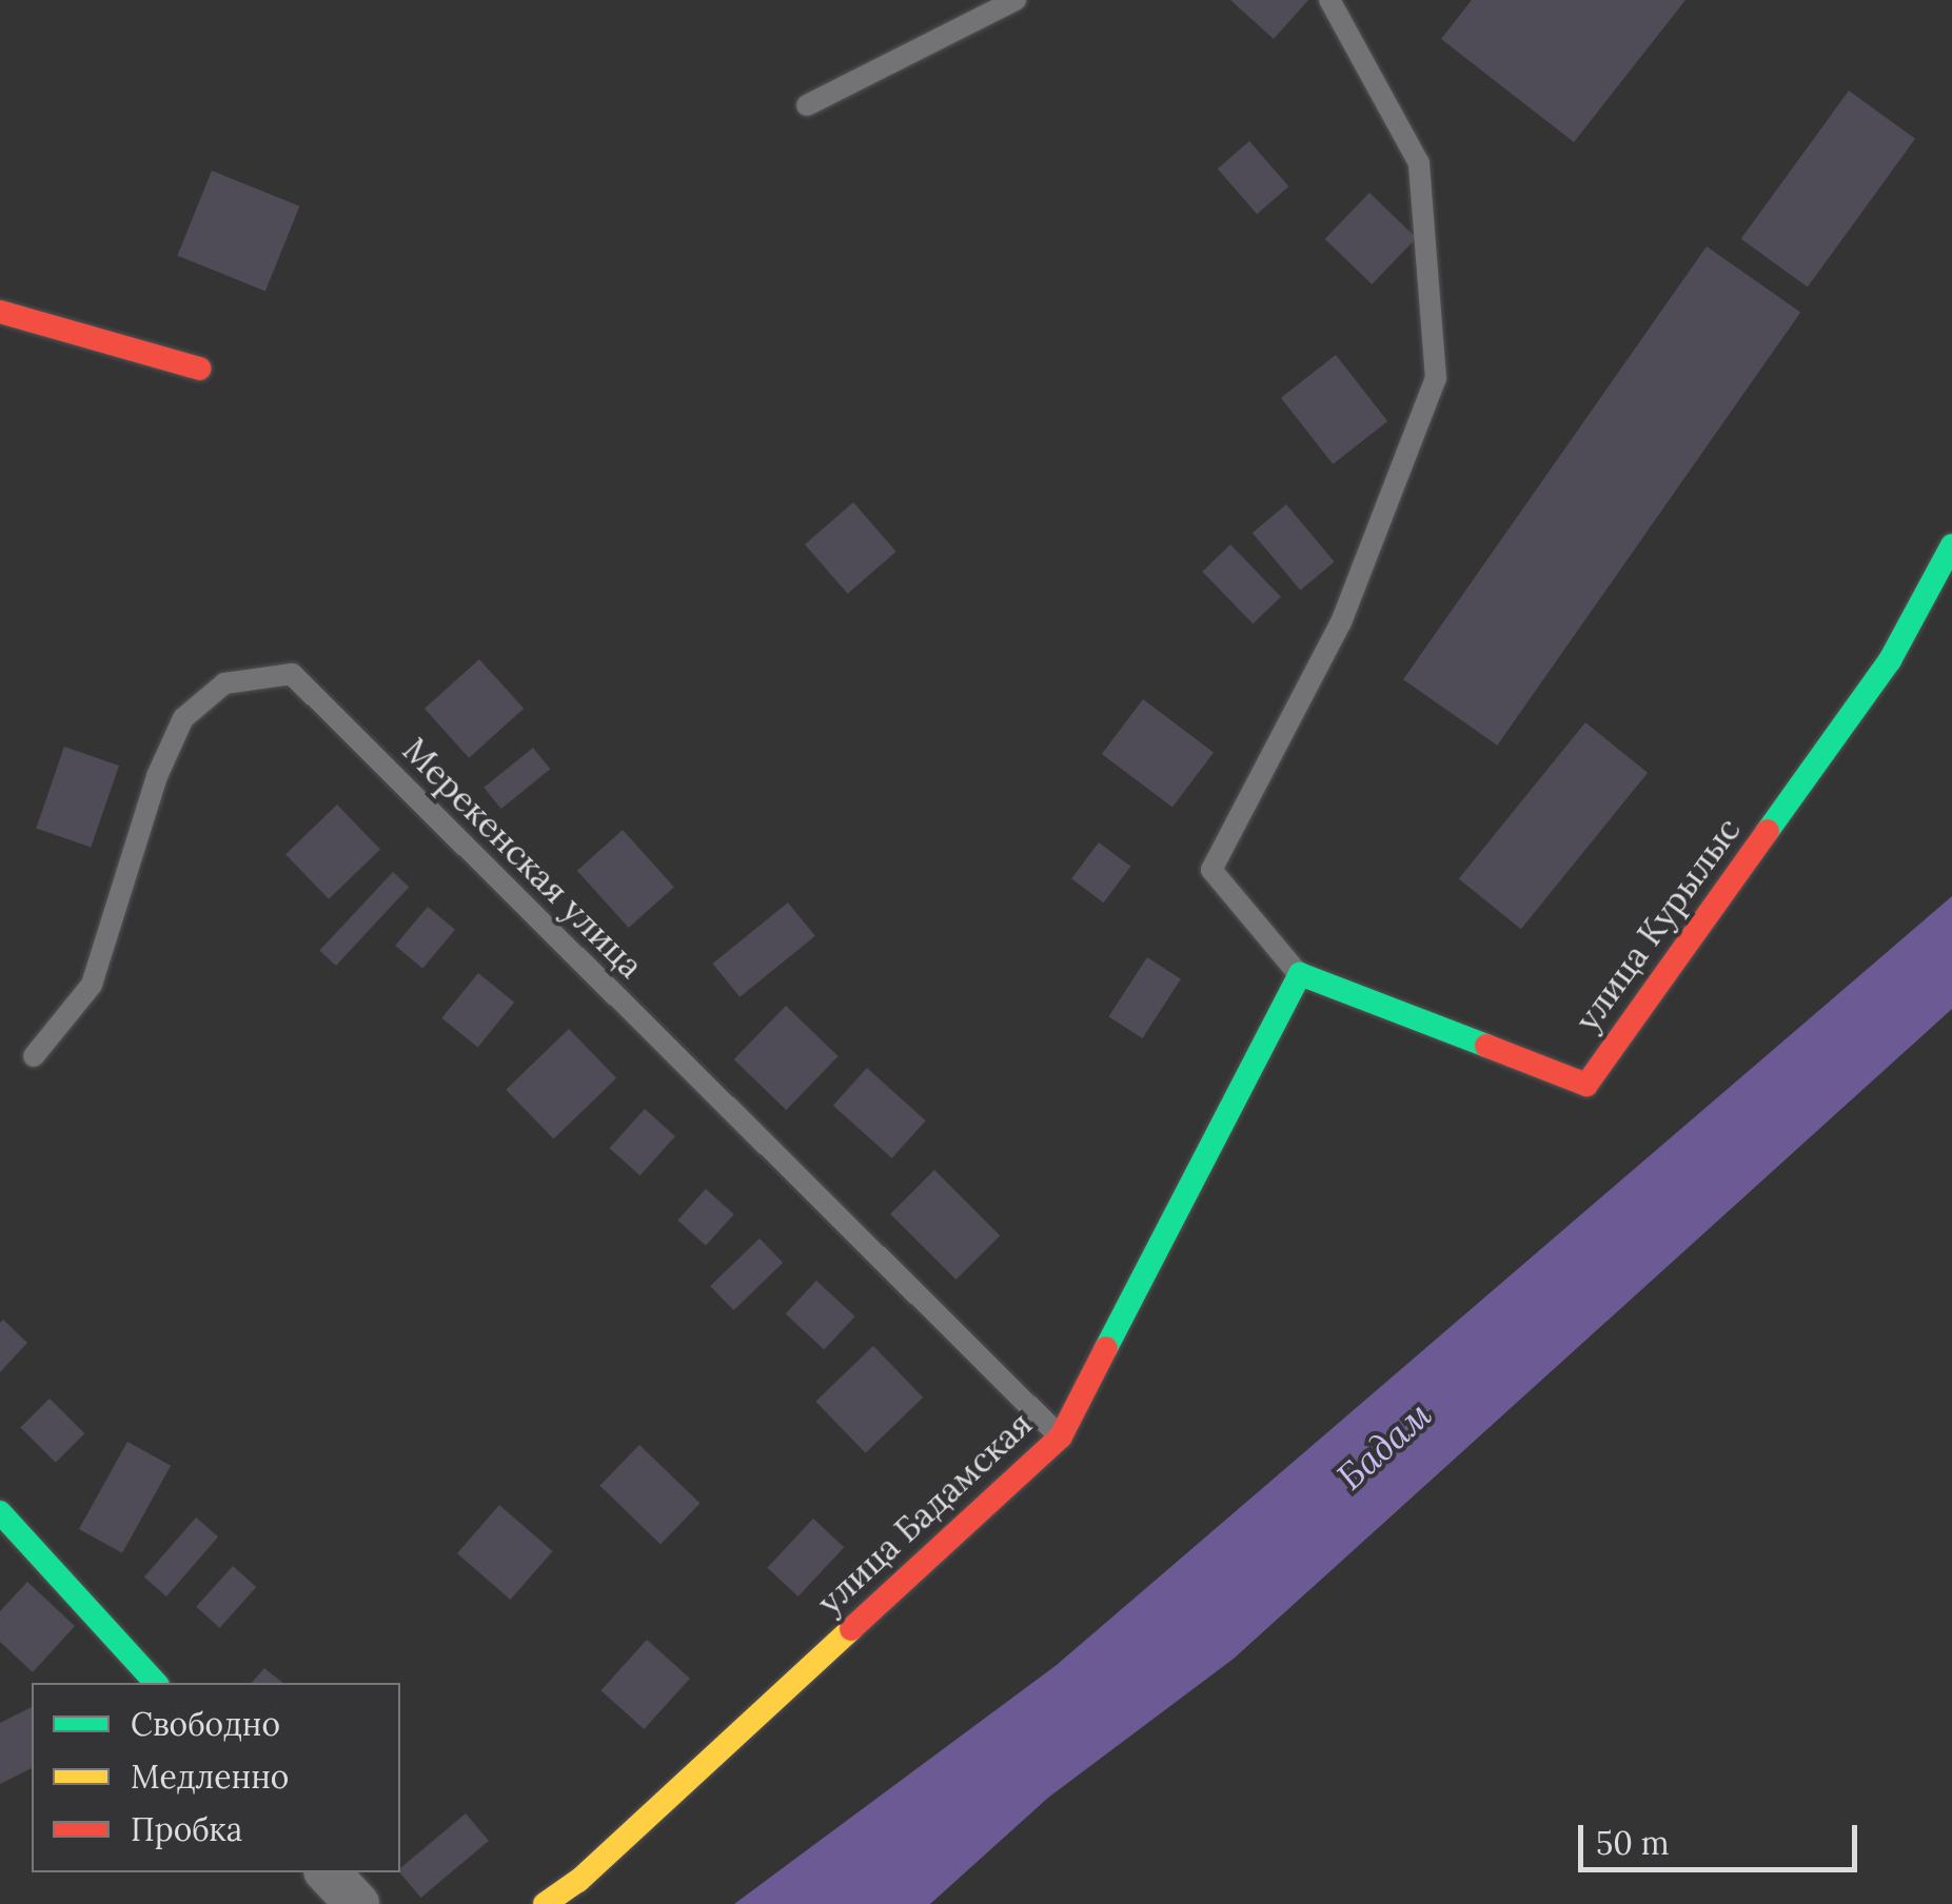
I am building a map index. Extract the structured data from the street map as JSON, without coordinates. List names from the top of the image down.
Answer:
{
  "streets": {
    "street": ["улица Курылыс", "улица Бадамская"],
    "lane": ["Мерекенская улица"]
  },
  "crossings": [
    ["Мерекенская улица", "улица Бадамская"],
    ["улица Курылыс", "улица Бадамская"]
  ],
  "water": ["Бадам"],
  "legend": ["Свободно", "Медленно", "Пробка"],
  "scale_bar": "50 m"
}
